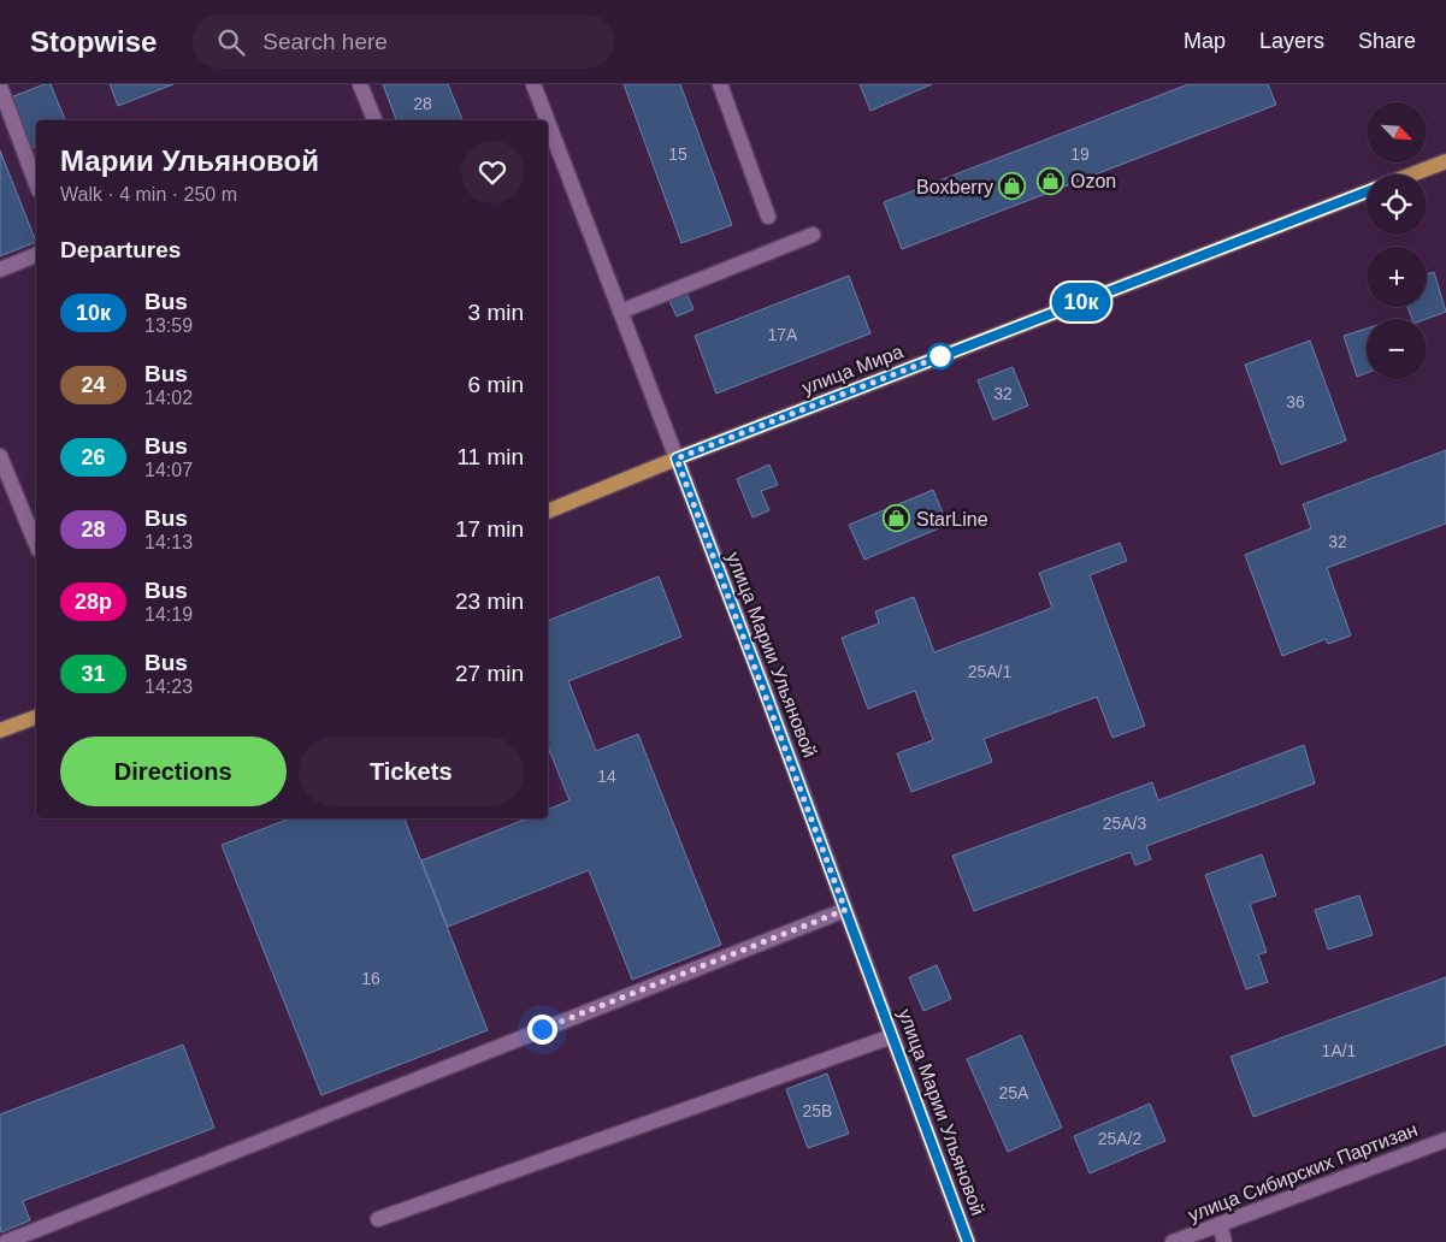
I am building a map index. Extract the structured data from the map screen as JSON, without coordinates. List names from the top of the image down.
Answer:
{
  "streets": {
    "main road": ["улица Мира"],
    "street": ["улица Марии Ульяновой", "улица Сибирских Партизан"]
  },
  "crossings": [
    ["улица Мира", "улица Марии Ульяновой"]
  ],
  "places": {
    "shop": ["Ozon", "Boxberry", "StarLine"]
  },
  "lines": ["bus line 10к"],
  "house_numbers": [
    "28",
    "15",
    "19",
    "17А",
    "32",
    "36",
    "32",
    "25А/1",
    "14",
    "25А/3",
    "16",
    "1А/1",
    "25А",
    "25В",
    "25А/2"
  ],
  "north": "bottom right",
  "page": {
    "header": "Stopwise",
    "search": "Search here",
    "nav": ["Map", "Layers", "Share"],
    "on_map": "10к",
    "map_buttons": ["+", "−"],
    "heading": [
      ["Марии Ульяновой", "Walk · 4 min · 250 m"],
      "Departures"
    ],
    "list": [
      {
        "mark": "10к",
        "name": "Bus",
        "note": "13:59",
        "value": "3 min"
      },
      {
        "mark": "24",
        "name": "Bus",
        "note": "14:02",
        "value": "6 min"
      },
      {
        "mark": "26",
        "name": "Bus",
        "note": "14:07",
        "value": "11 min"
      },
      {
        "mark": "28",
        "name": "Bus",
        "note": "14:13",
        "value": "17 min"
      },
      {
        "mark": "28р",
        "name": "Bus",
        "note": "14:19",
        "value": "23 min"
      },
      {
        "mark": "31",
        "name": "Bus",
        "note": "14:23",
        "value": "27 min"
      }
    ],
    "buttons": ["Directions", "Tickets"]
  }
}
